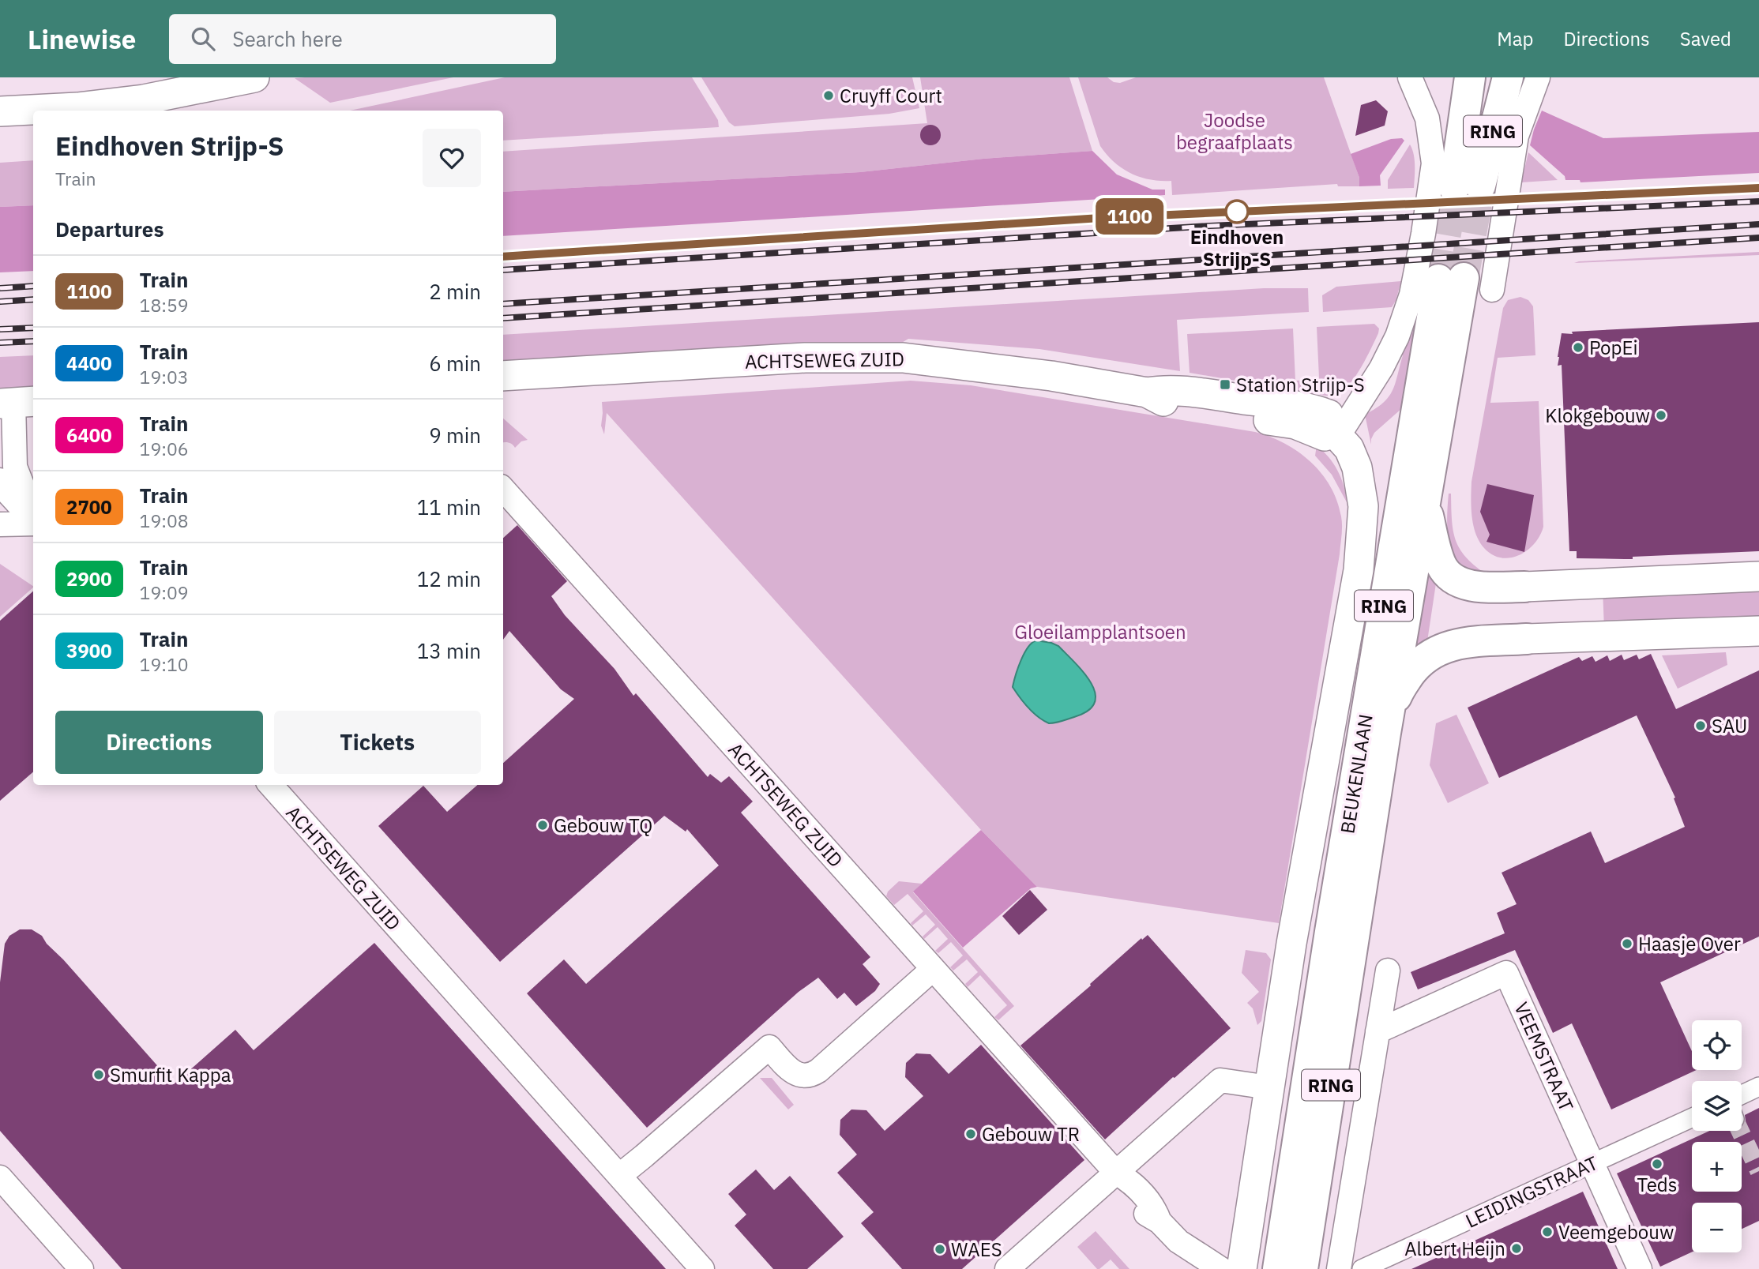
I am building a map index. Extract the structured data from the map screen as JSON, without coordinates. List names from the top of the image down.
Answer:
{
  "streets": {
    "main road": ["RING", "BEUKENLAAN"],
    "street": ["ACHTSEWEG ZUID", "VEEMSTRAAT", "LEIDINGSTRAAT"]
  },
  "crossings": [
    ["ACHTSEWEG ZUID", "BEUKENLAAN"],
    ["VEEMSTRAAT", "LEIDINGSTRAAT"]
  ],
  "parks": ["Joodse begraafplaats", "Gloeilampplantsoen"],
  "places": {
    "other": [
      "Cruyff Court",
      "Eindhoven Strijp-S",
      "PopEi",
      "Klokgebouw",
      "SAU",
      "Gebouw TQ",
      "Haasje Over",
      "Smurfit Kappa",
      "Gebouw TR",
      "Teds",
      "Veemgebouw",
      "Albert Heijn",
      "WAES"
    ],
    "transit": ["Station Strijp-S"]
  },
  "page": {
    "header": "Linewise",
    "search": "Search here",
    "nav": ["Map", "Directions", "Saved"],
    "on_map": "1100",
    "heading": [
      ["Eindhoven Strijp-S", "Train"],
      "Departures"
    ],
    "list": [
      {
        "mark": "1100",
        "name": "Train",
        "note": "18:59",
        "value": "2 min"
      },
      {
        "mark": "4400",
        "name": "Train",
        "note": "19:03",
        "value": "6 min"
      },
      {
        "mark": "6400",
        "name": "Train",
        "note": "19:06",
        "value": "9 min"
      },
      {
        "mark": "2700",
        "name": "Train",
        "note": "19:08",
        "value": "11 min"
      },
      {
        "mark": "2900",
        "name": "Train",
        "note": "19:09",
        "value": "12 min"
      },
      {
        "mark": "3900",
        "name": "Train",
        "note": "19:10",
        "value": "13 min"
      }
    ],
    "buttons": ["Directions", "Tickets"],
    "map_buttons": ["+", "−"]
  }
}
